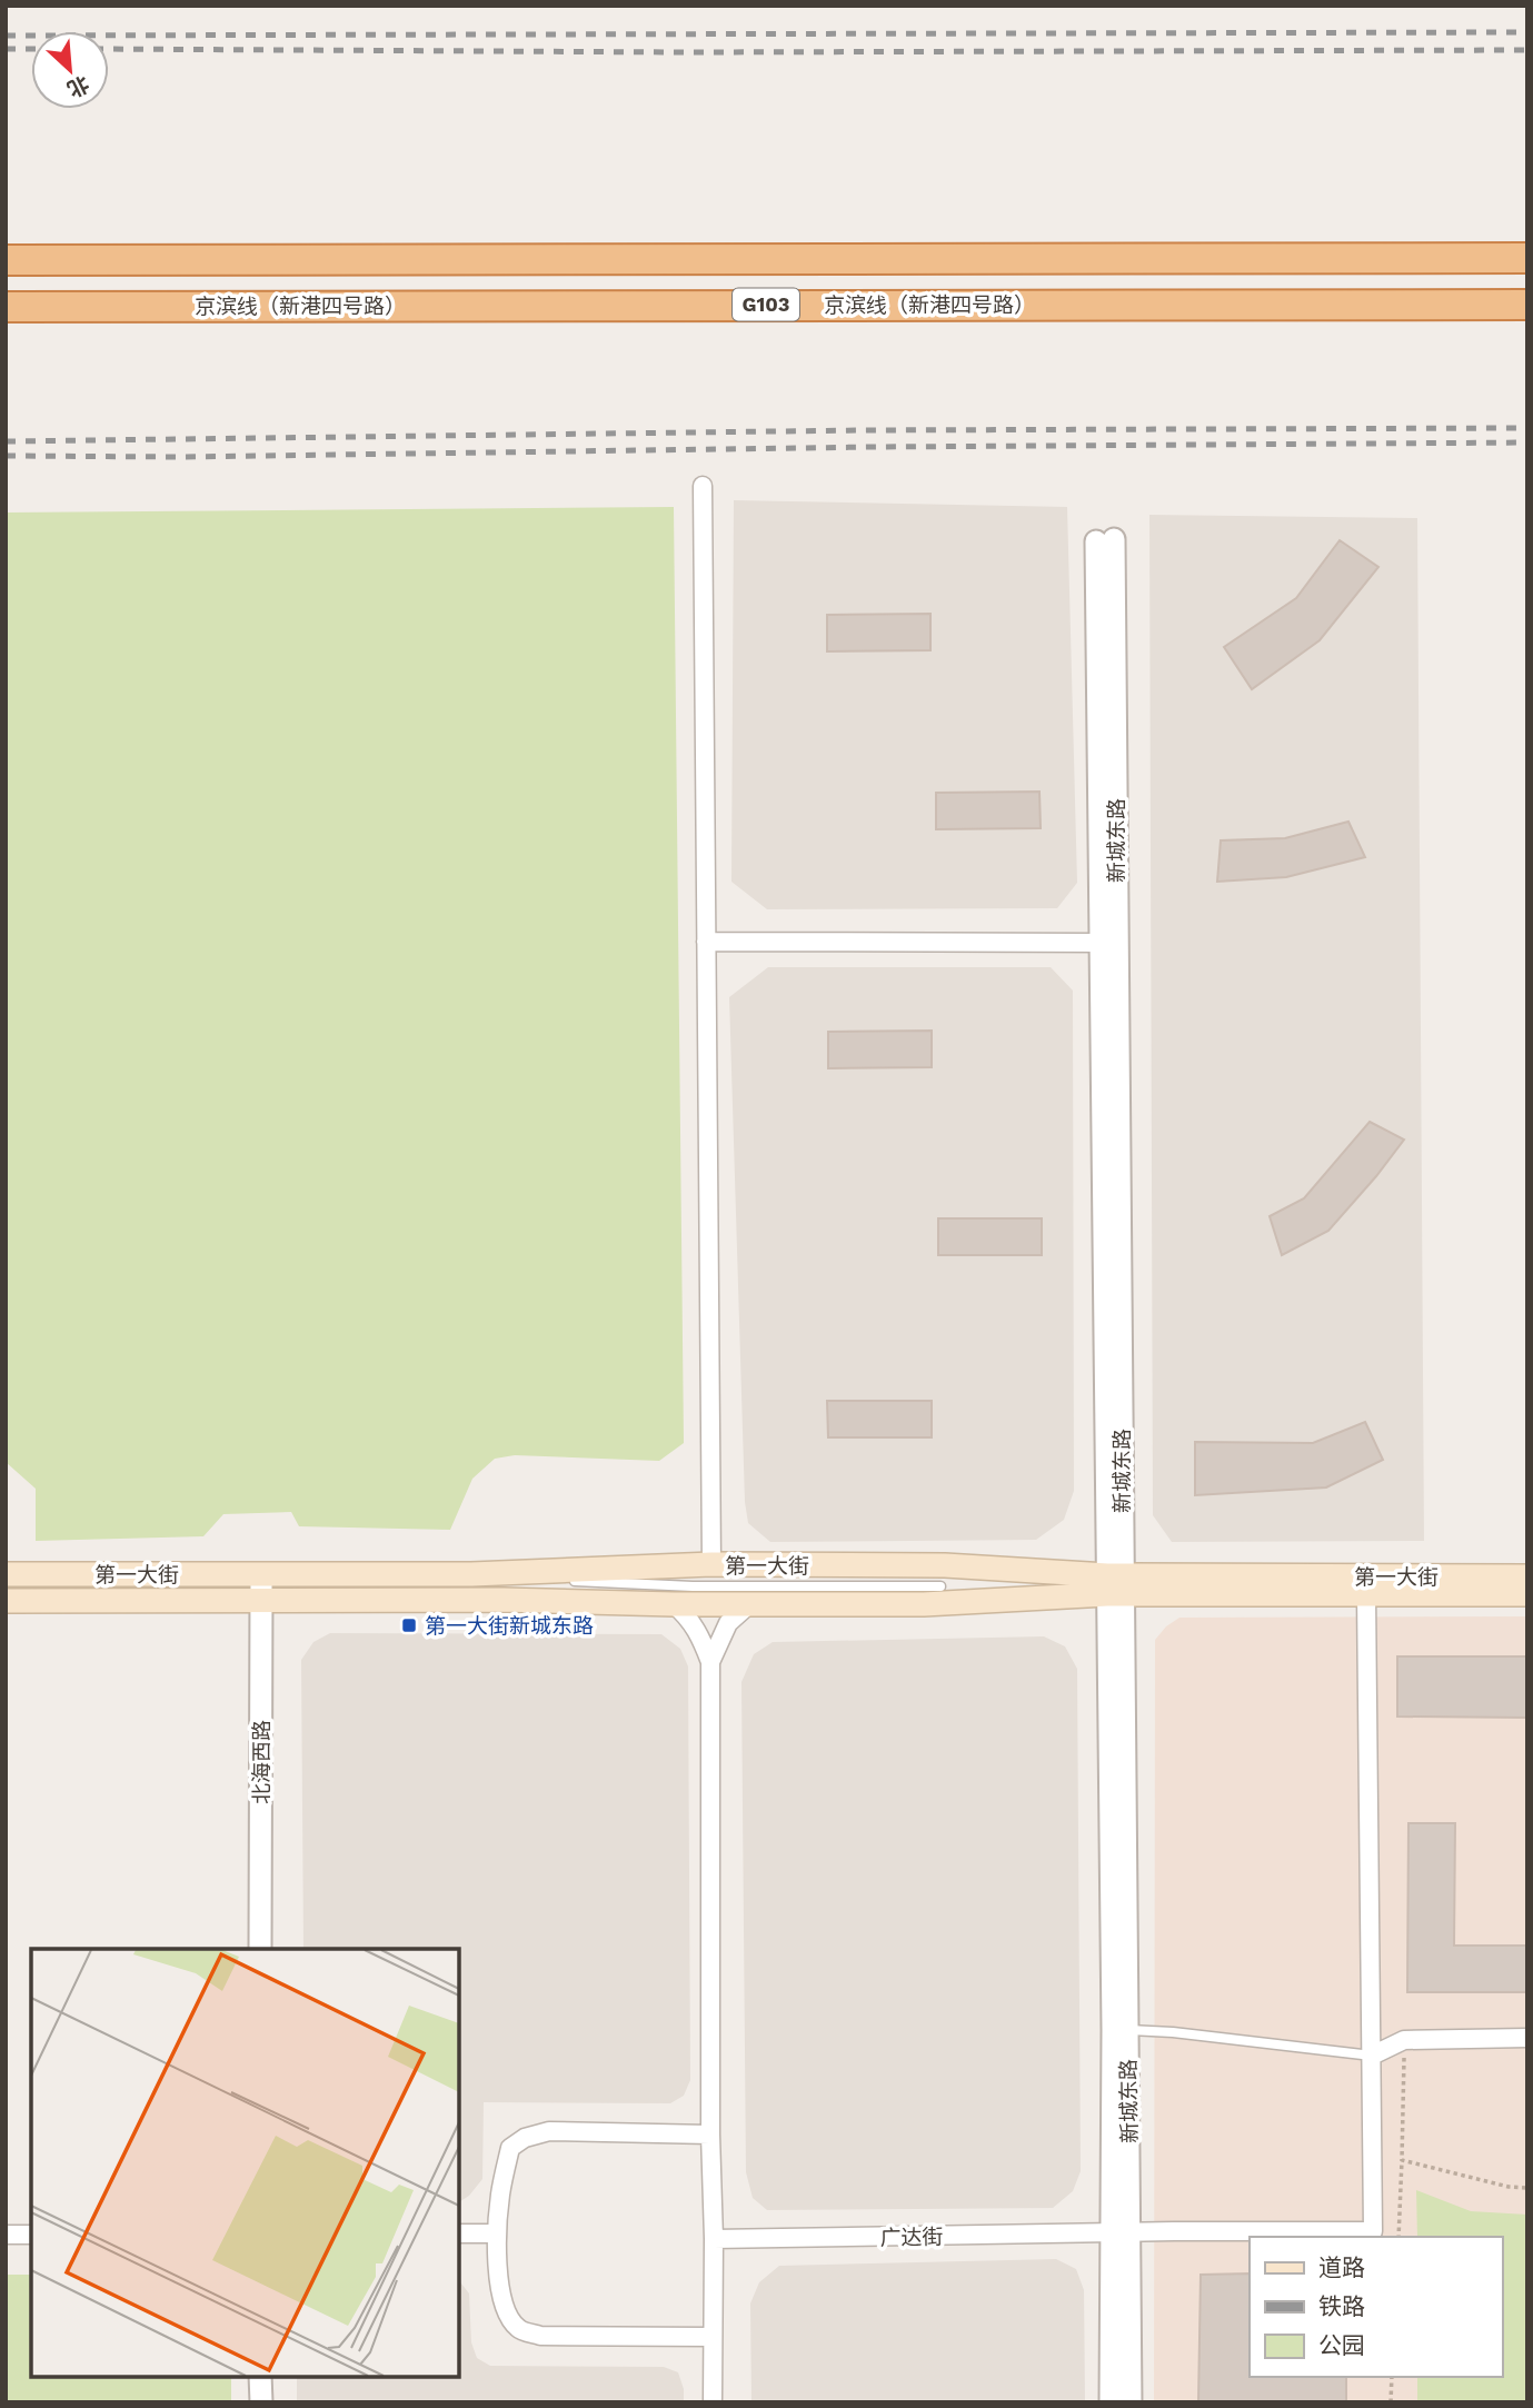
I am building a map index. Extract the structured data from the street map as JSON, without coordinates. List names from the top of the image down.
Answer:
{
  "streets": {
    "highway": ["G103", "京滨线（新港四号路）"],
    "main road": ["第一大街"],
    "street": ["新城东路", "北海西路", "广达街"]
  },
  "crossings": [
    ["新城东路", "第一大街"],
    ["新城东路", "广达街"],
    ["第一大街", "北海西路"]
  ],
  "places": {
    "transit": ["第一大街新城东路"]
  },
  "legend": ["道路", "铁路", "公园"],
  "north": "bottom right"
}
